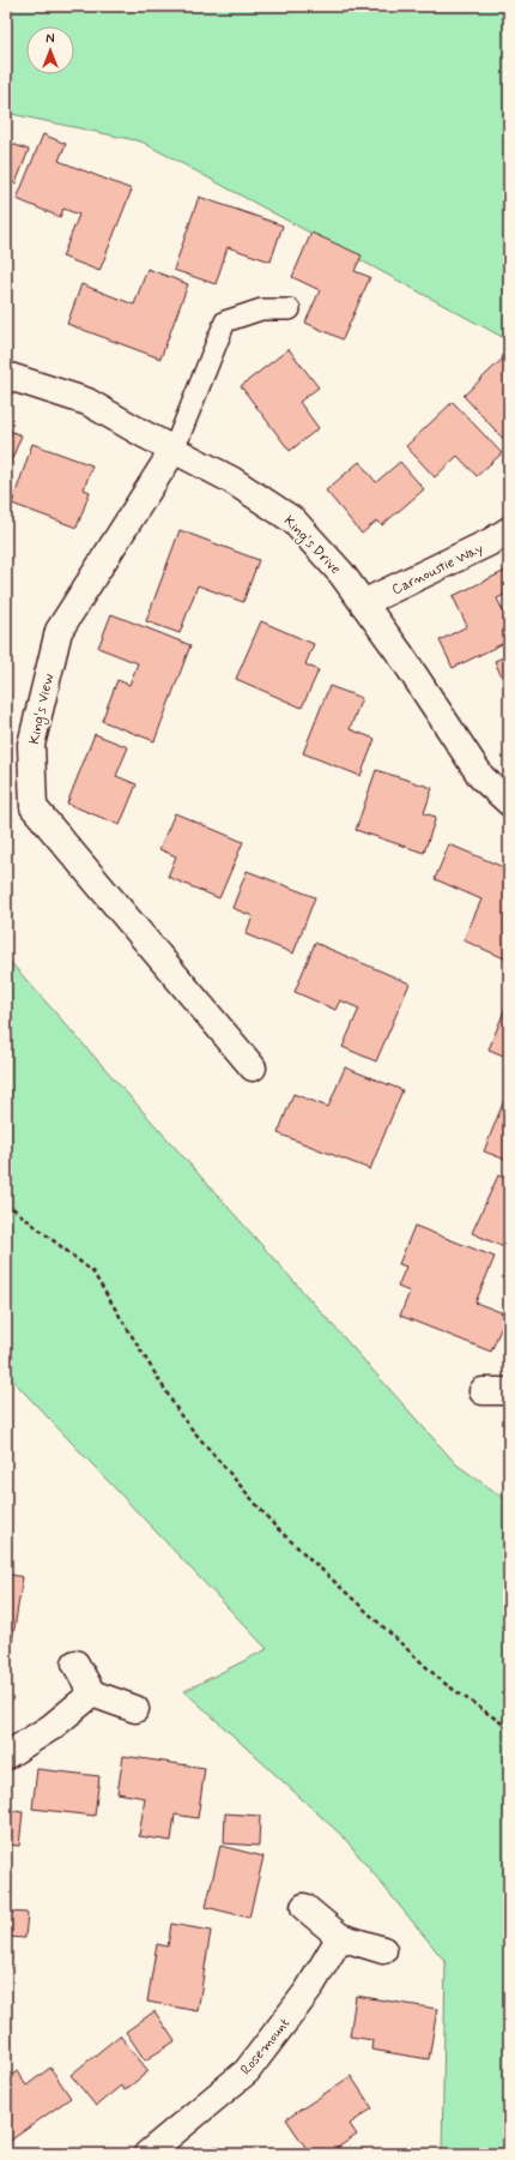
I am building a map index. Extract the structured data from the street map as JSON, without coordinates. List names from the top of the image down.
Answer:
{
  "streets": {
    "street": [
      "King's Drive",
      "Carnoustie Way",
      "King's View",
      "Rosemount"
    ]
  },
  "crossings": [
    ["King's Drive", "Carnoustie Way"],
    ["King's Drive", "King's View"]
  ],
  "north": "top"
}
